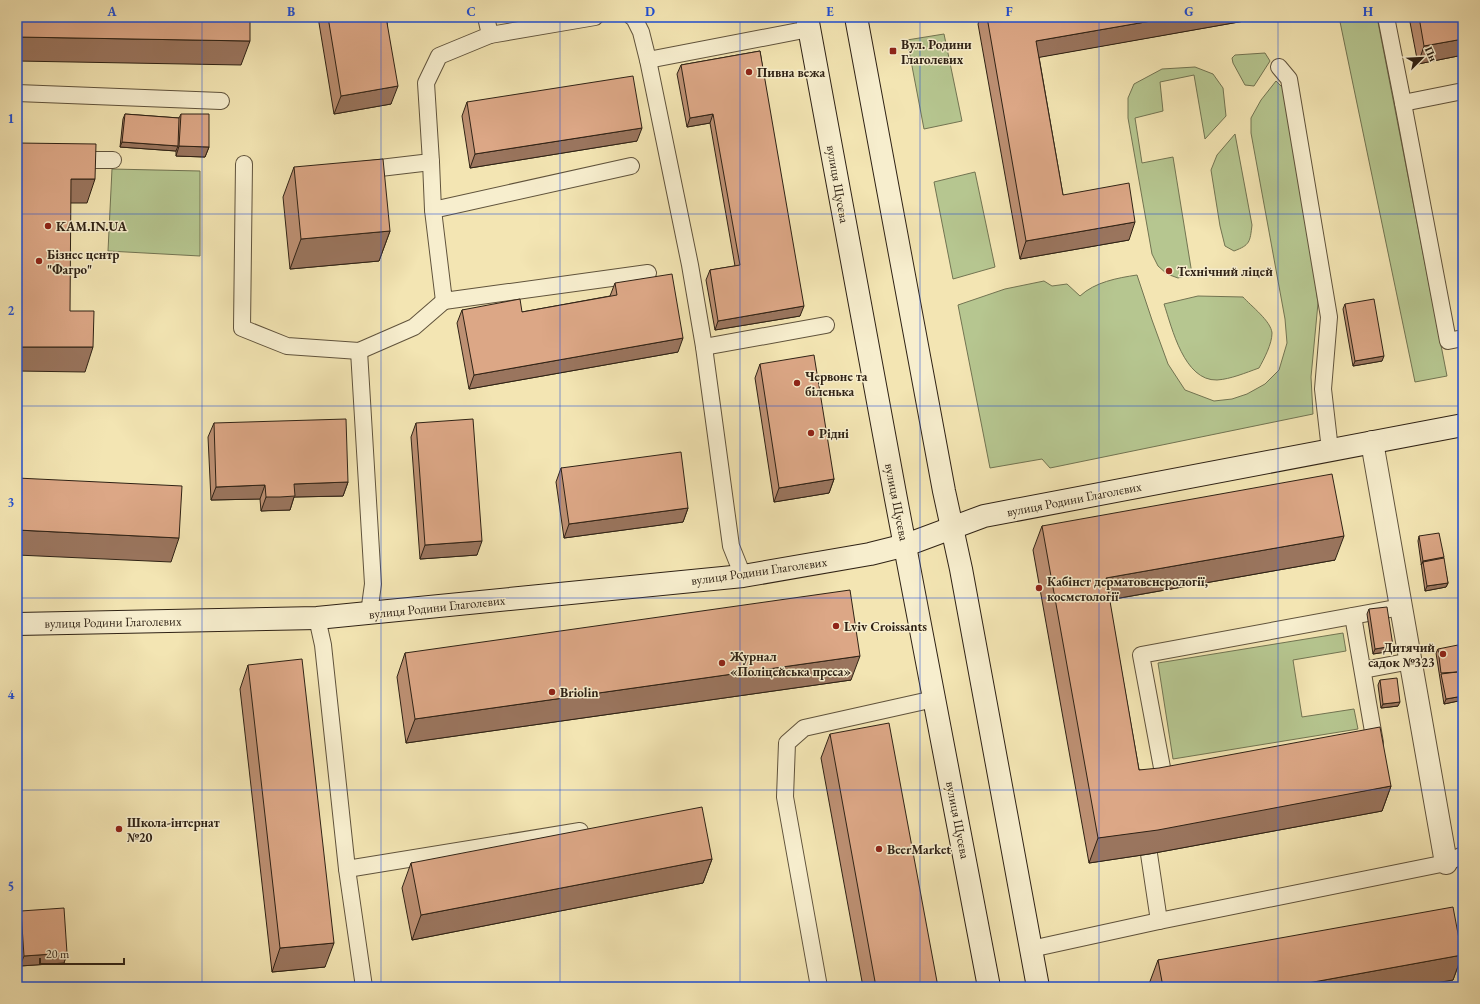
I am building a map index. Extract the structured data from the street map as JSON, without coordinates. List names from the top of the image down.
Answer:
{
  "streets": {
    "main road": ["вулиця Щусєва", "вулиця Родини Глаголєвих"]
  },
  "crossings": [
    ["вулиця Щусєва", "вулиця Родини Глаголєвих"]
  ],
  "places": {
    "transit": ["Вул. Родини Глаголєвих"],
    "other": [
      "Пивна вежа",
      "KAM.IN.UA",
      "Бізнес центр \"Фагро\"",
      "Технічний ліцей",
      "Червоне та біленька",
      "Рідні",
      "Кабінет дерматовенерології, косметології",
      "Lviv Croissants",
      "Дитячий садок №323",
      "Журнал «Поліцейська преса»",
      "Briolin",
      "Школа-інтернат №20",
      "BeerMarket"
    ]
  },
  "scale_bar": "20 m",
  "north": "top right",
  "grid": {
    "columns": [
      "A",
      "B",
      "C",
      "D",
      "E",
      "F",
      "G",
      "H"
    ],
    "rows": [
      "1",
      "2",
      "3",
      "4",
      "5"
    ]
  }
}
